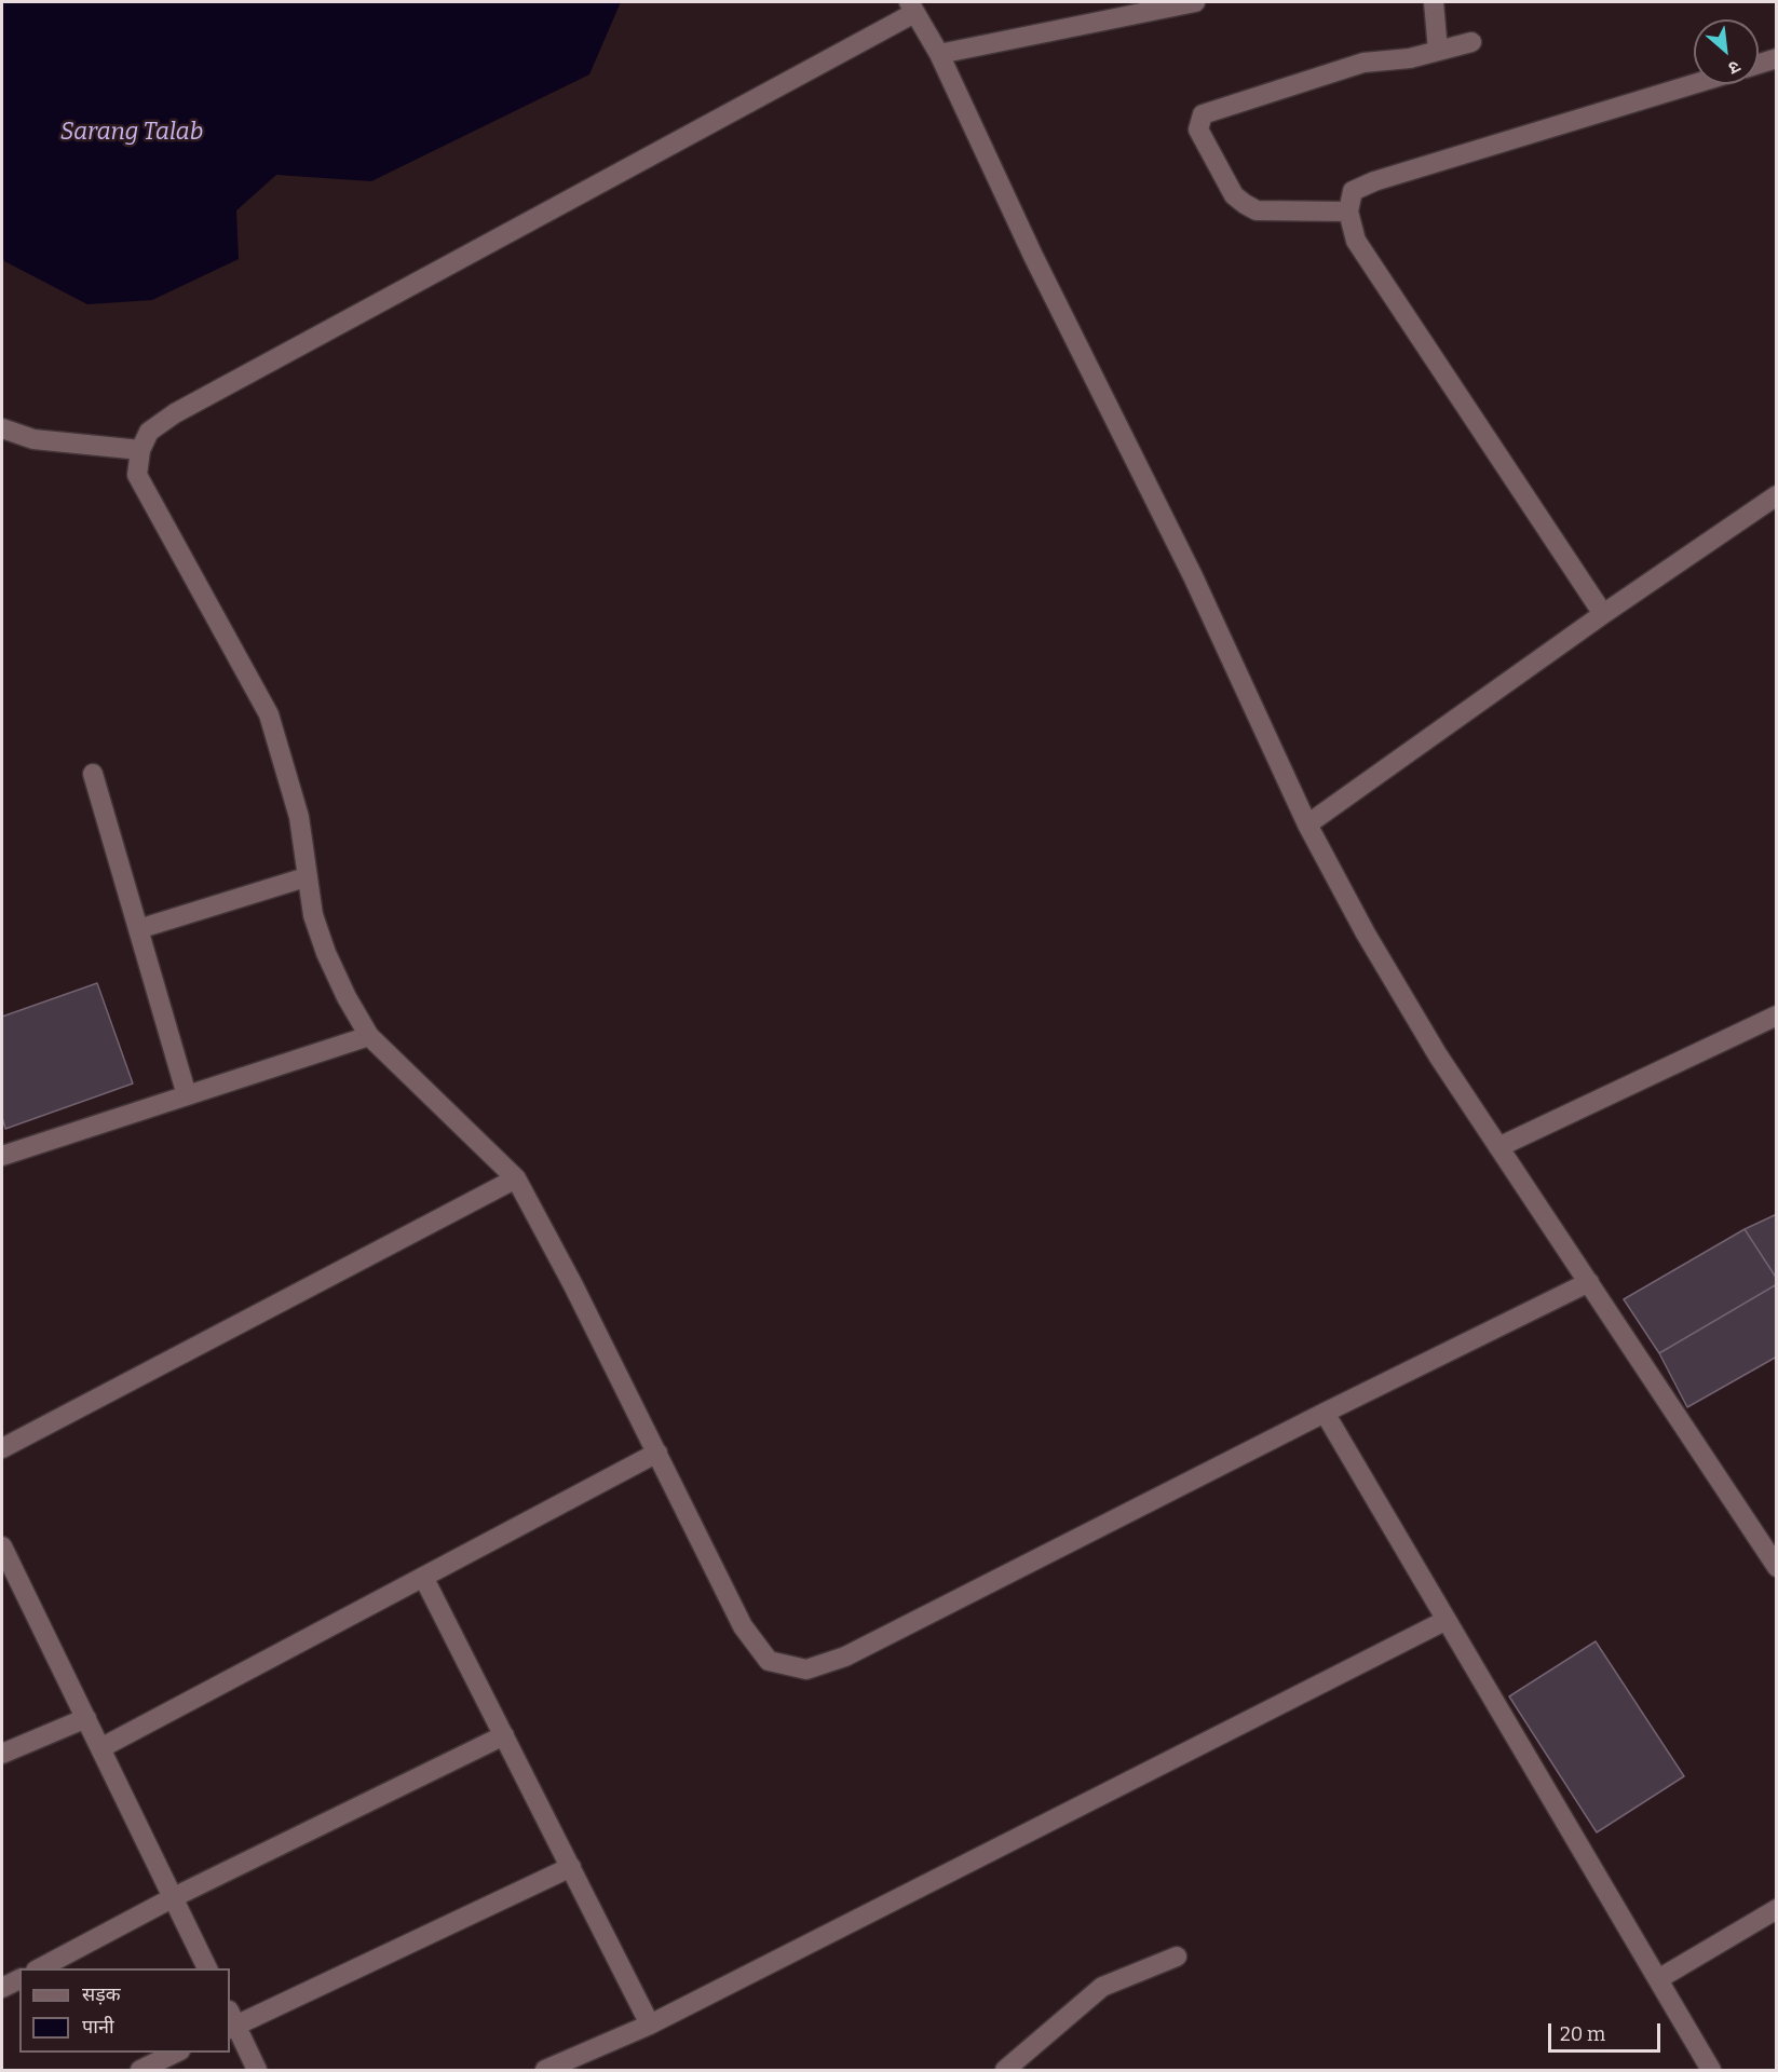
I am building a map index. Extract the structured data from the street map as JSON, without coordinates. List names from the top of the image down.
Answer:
{
  "water": ["Sarang Talab"],
  "legend": ["सड़क", "पानी"],
  "scale_bar": "20 m",
  "north": "bottom right"
}
